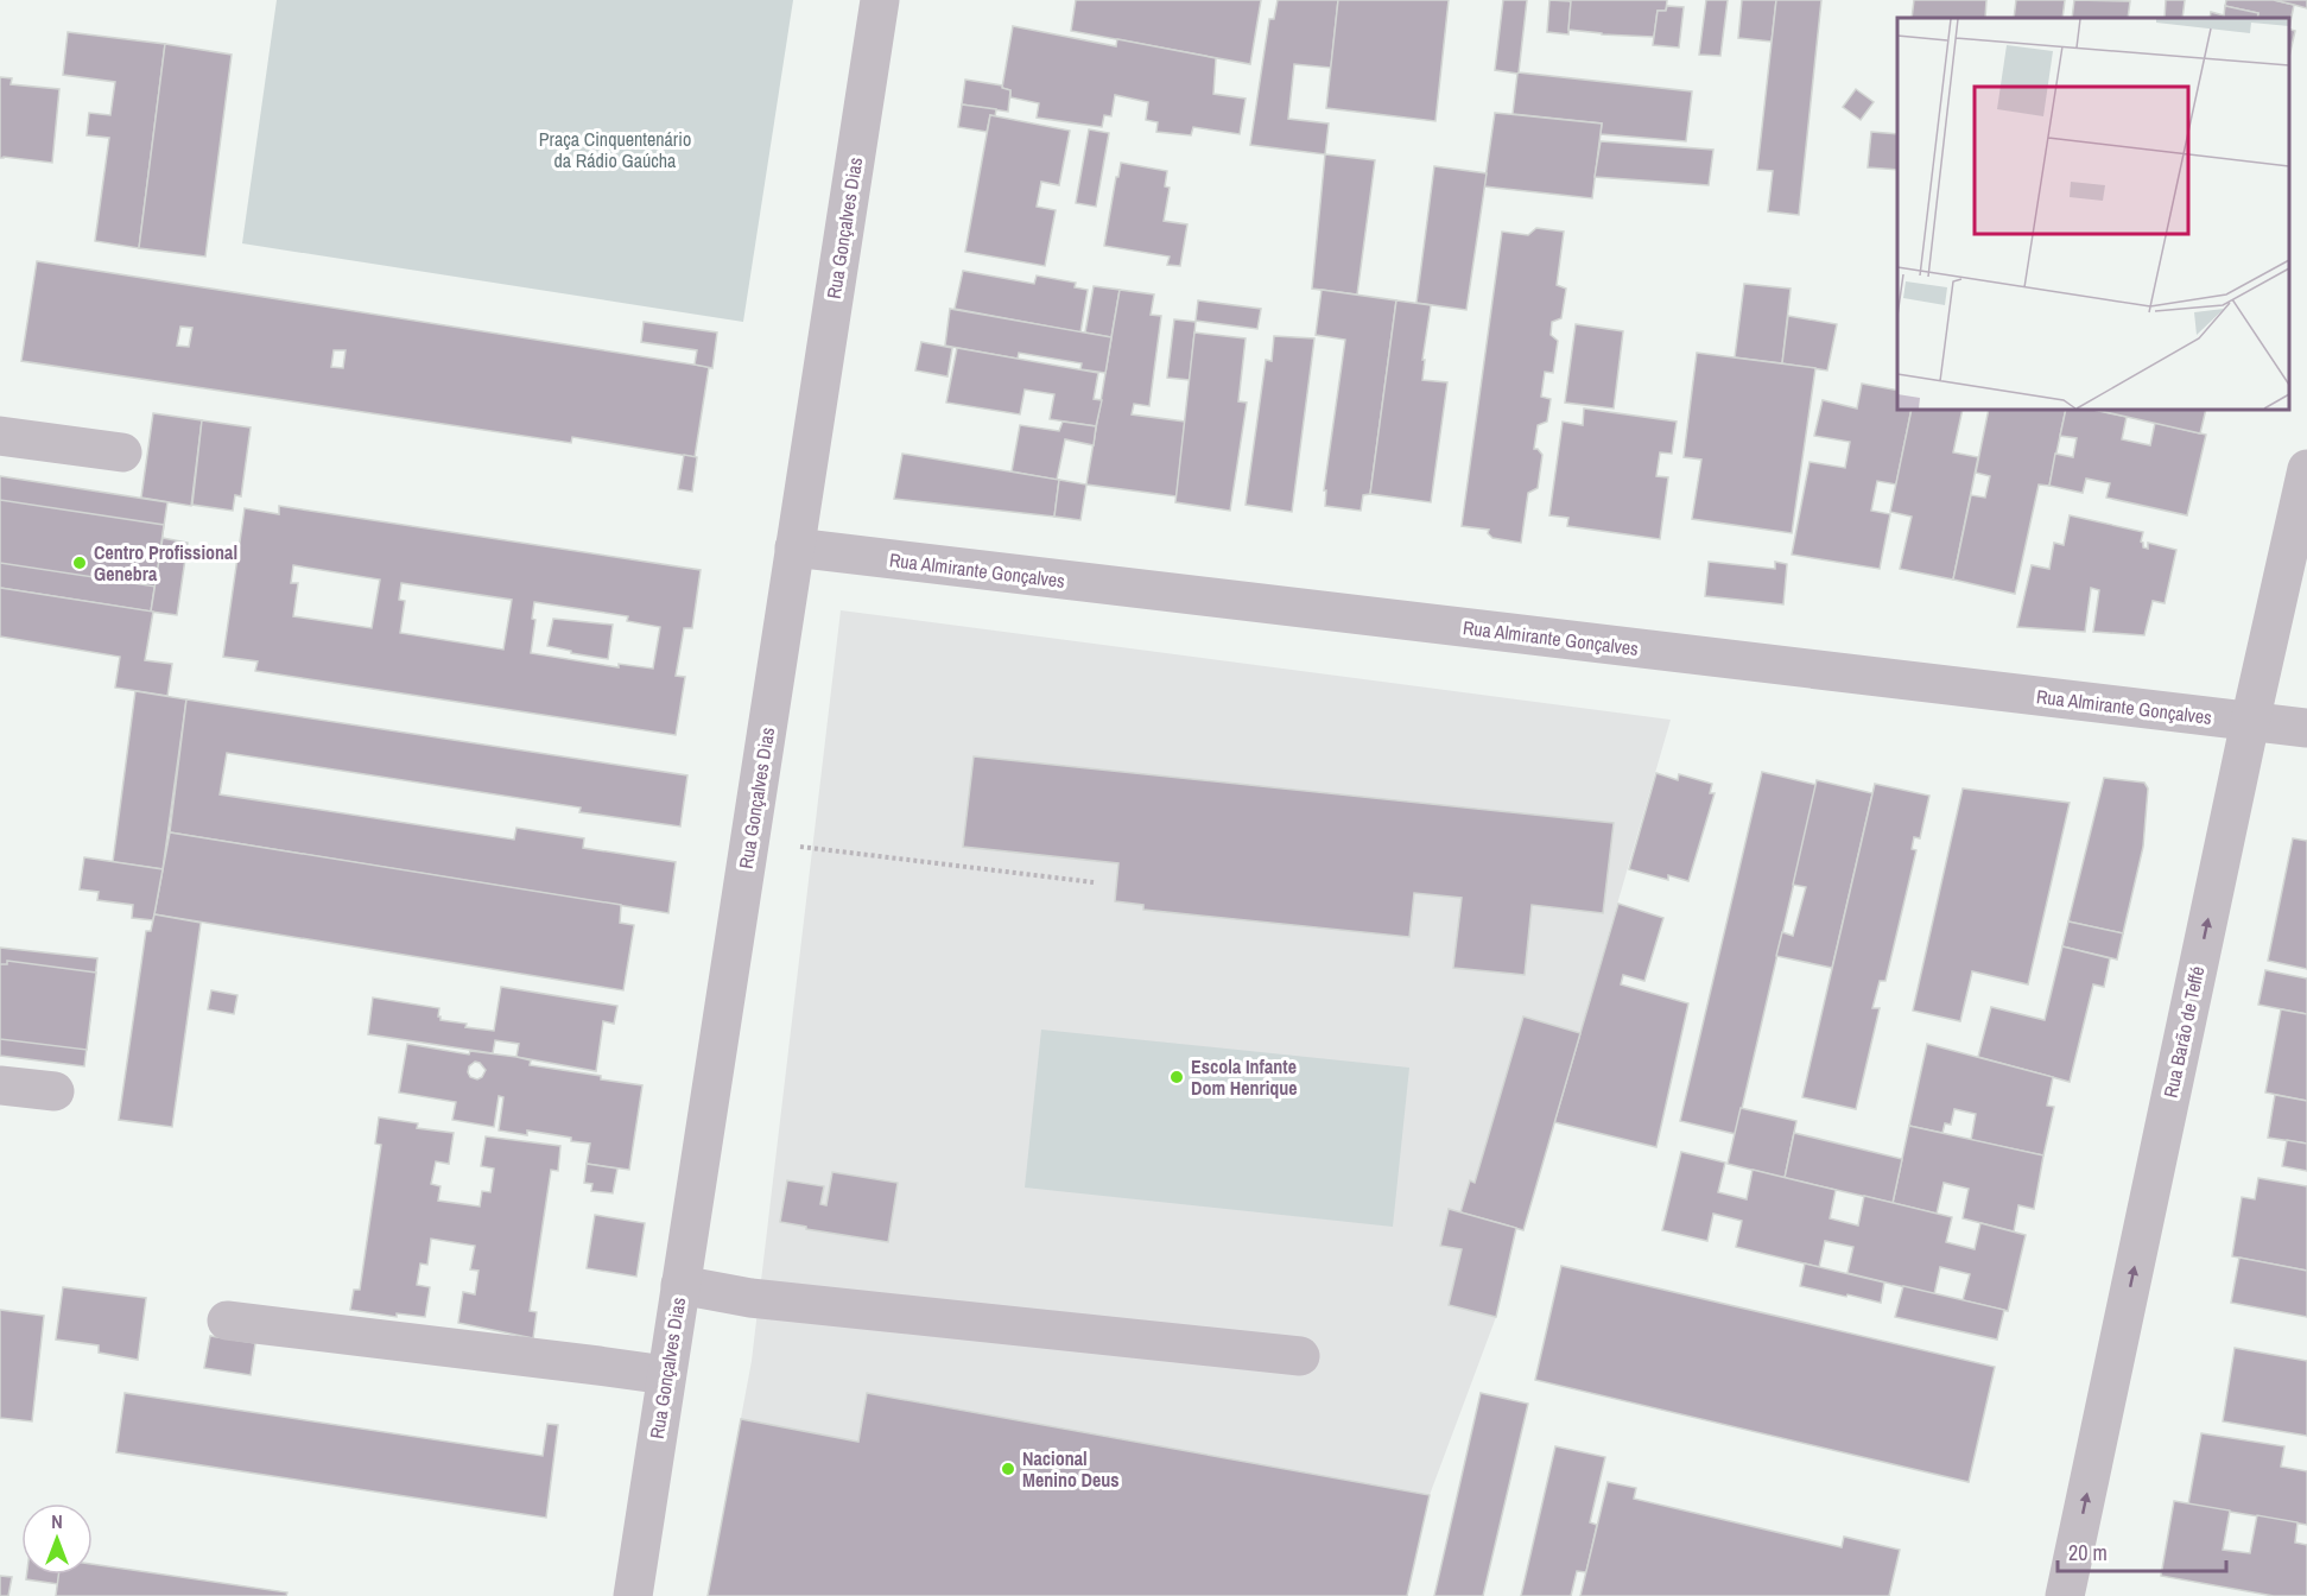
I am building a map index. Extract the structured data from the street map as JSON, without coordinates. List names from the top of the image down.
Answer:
{
  "streets": {
    "street": ["Rua Gonçalves Dias", "Rua Almirante Gonçalves", "Rua Barão de Teffé"]
  },
  "crossings": [
    ["Rua Gonçalves Dias", "Rua Almirante Gonçalves"],
    ["Rua Almirante Gonçalves", "Rua Barão de Teffé"]
  ],
  "one_way": ["Rua Barão de Teffé"],
  "parks": ["Praça Cinquentenário da Rádio Gaúcha"],
  "places": ["Centro Profissional Genebra", "Escola Infante Dom Henrique", "Nacional Menino Deus"],
  "scale_bar": "20 m",
  "north": "top"
}
